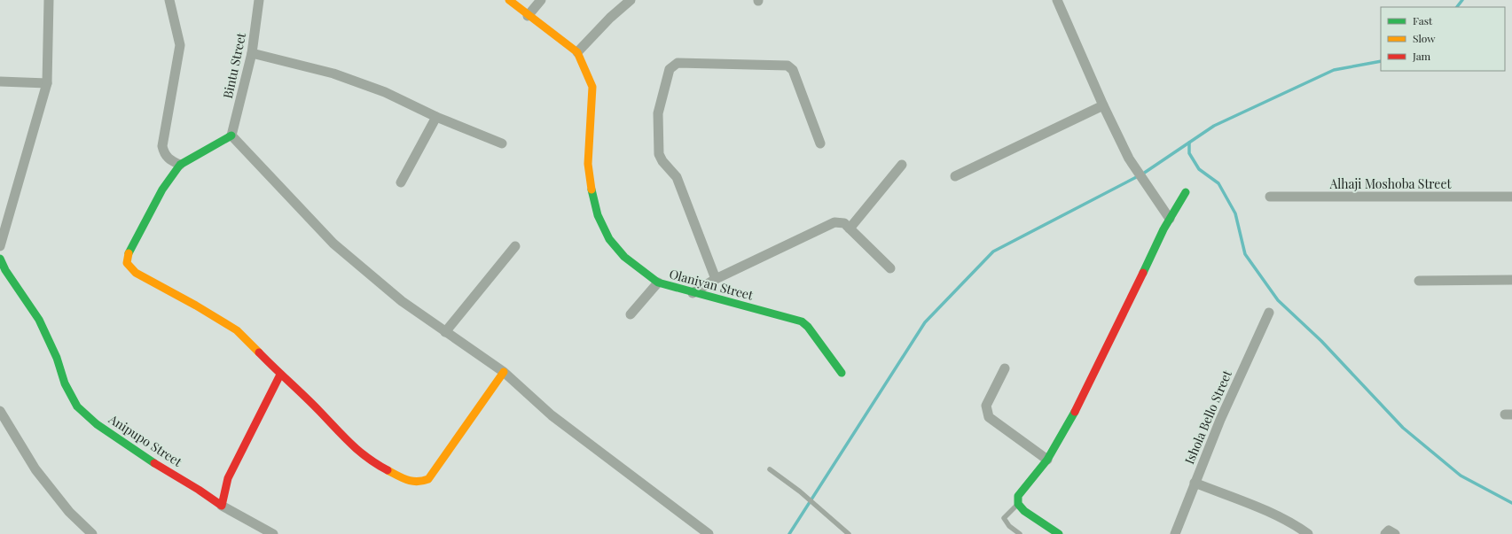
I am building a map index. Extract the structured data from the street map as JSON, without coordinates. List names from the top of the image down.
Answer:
{
  "streets": {
    "street": [
      "Bintu Street",
      "Alhaji Moshoba Street",
      "Olaniyan Street",
      "Ishola Bello Street",
      "Anipupo Street"
    ]
  },
  "legend": ["Fast", "Slow", "Jam"]
}
